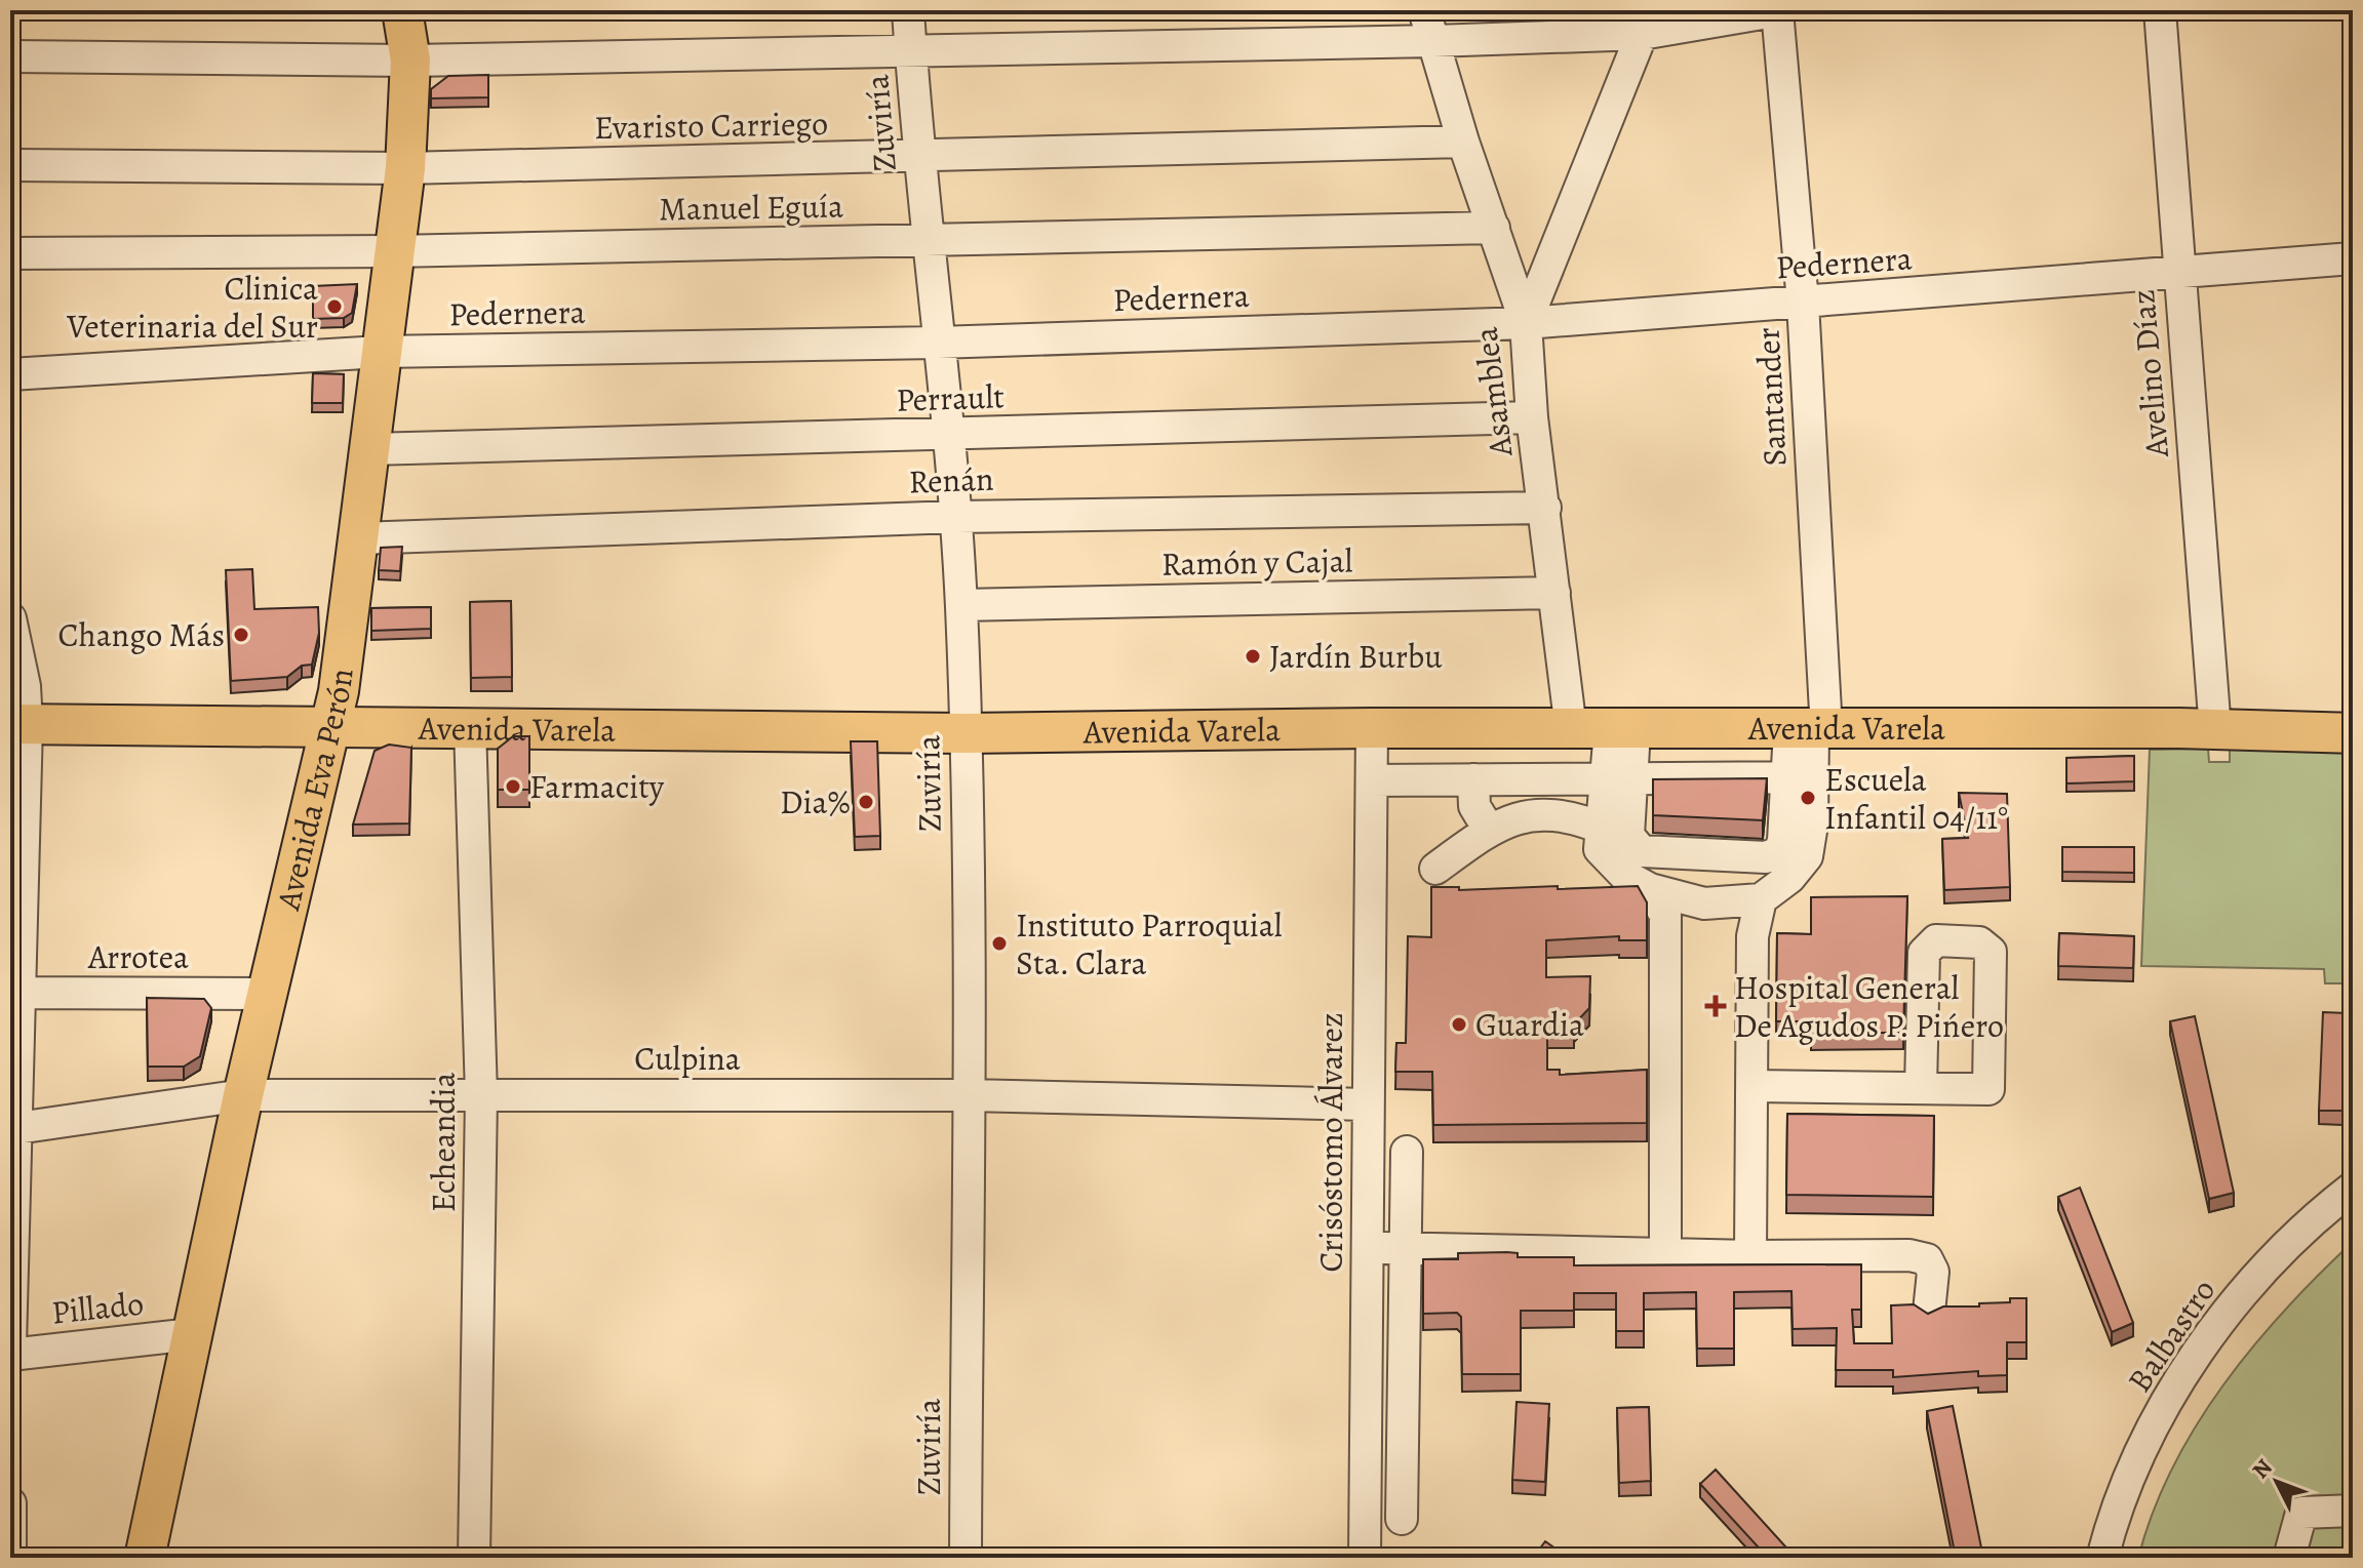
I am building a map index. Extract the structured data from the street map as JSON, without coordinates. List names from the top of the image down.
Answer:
{
  "streets": {
    "main road": ["Avenida Varela", "Avenida Eva Perón"],
    "street": [
      "Zuviría",
      "Evaristo Carriego",
      "Manuel Eguía",
      "Pedernera",
      "Avelino Díaz",
      "Asamblea",
      "Santander",
      "Perrault",
      "Renán",
      "Ramón y Cajal",
      "Arrotea",
      "Culpina",
      "Echeandia",
      "Crisóstomo Álvarez",
      "Pillado",
      "Balbastro"
    ]
  },
  "crossings": [
    ["Zuviría", "Evaristo Carriego"],
    ["Zuviría", "Manuel Eguía"],
    ["Zuviría", "Pedernera"],
    ["Zuviría", "Perrault"],
    ["Zuviría", "Renán"],
    ["Zuviría", "Ramón y Cajal"],
    ["Zuviría", "Avenida Varela"],
    ["Zuviría", "Culpina"],
    ["Evaristo Carriego", "Asamblea"],
    ["Evaristo Carriego", "Avenida Eva Perón"],
    ["Manuel Eguía", "Asamblea"],
    ["Manuel Eguía", "Avenida Eva Perón"],
    ["Pedernera", "Avelino Díaz"],
    ["Pedernera", "Asamblea"],
    ["Pedernera", "Santander"],
    ["Pedernera", "Avenida Eva Perón"],
    ["Avelino Díaz", "Avenida Varela"],
    ["Asamblea", "Perrault"],
    ["Asamblea", "Renán"],
    ["Asamblea", "Ramón y Cajal"],
    ["Asamblea", "Avenida Varela"],
    ["Santander", "Avenida Varela"],
    ["Perrault", "Avenida Eva Perón"],
    ["Renán", "Avenida Eva Perón"],
    ["Avenida Varela", "Avenida Eva Perón"],
    ["Avenida Varela", "Echeandia"],
    ["Avenida Varela", "Crisóstomo Álvarez"],
    ["Avenida Eva Perón", "Arrotea"],
    ["Avenida Eva Perón", "Culpina"],
    ["Avenida Eva Perón", "Pillado"],
    ["Culpina", "Echeandia"],
    ["Culpina", "Crisóstomo Álvarez"]
  ],
  "places": {
    "other": [
      "Clinica Veterinaria del Sur",
      "Chango Más",
      "Jardín Burbu",
      "Farmacity",
      "Escuela Infantil 04/11°",
      "Dia%",
      "Instituto Parroquial Sta. Clara",
      "Guardia"
    ],
    "health": ["Hospital General De Agudos P. Pińero"]
  },
  "north": "top left"
}
